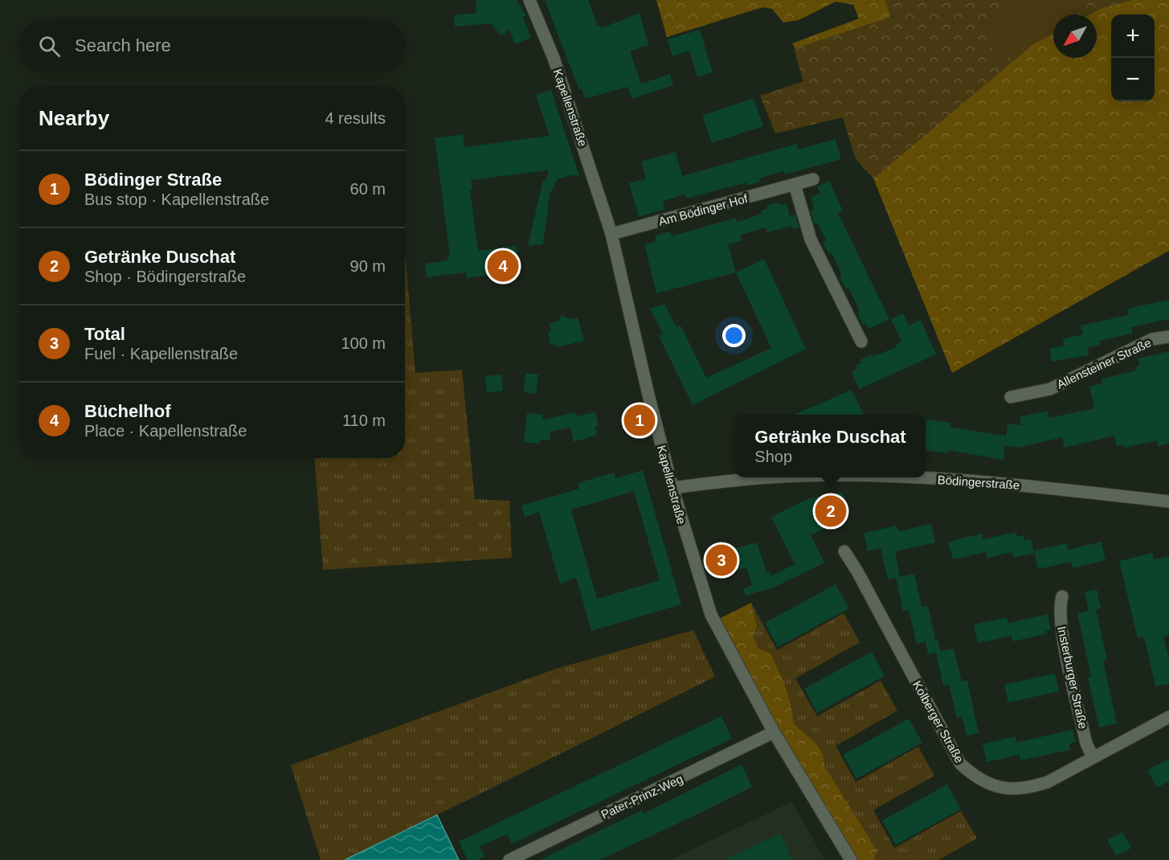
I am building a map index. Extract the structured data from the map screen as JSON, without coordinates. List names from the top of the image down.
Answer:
{
  "streets": {
    "street": [
      "Kapellenstraße",
      "Am Bödinger Hof",
      "Allensteiner Straße",
      "Bödingerstraße",
      "Insterburger Straße",
      "Kolberger Straße",
      "Pater-Prinz-Weg"
    ]
  },
  "crossings": [
    ["Kapellenstraße", "Am Bödinger Hof"],
    ["Kapellenstraße", "Bödingerstraße"],
    ["Kapellenstraße", "Pater-Prinz-Weg"],
    ["Insterburger Straße", "Kolberger Straße"]
  ],
  "north": "bottom left",
  "page": {
    "map_buttons": ["+", "−"],
    "search": "Search here",
    "heading": ["Nearby", "4 results"],
    "list": [
      {
        "mark": "1",
        "name": "Bödinger Straße",
        "note": "Bus stop · Kapellenstraße",
        "value": "60 m"
      },
      {
        "mark": "2",
        "name": "Getränke Duschat",
        "note": "Shop · Bödingerstraße",
        "value": "90 m"
      },
      {
        "mark": "3",
        "name": "Total",
        "note": "Fuel · Kapellenstraße",
        "value": "100 m"
      },
      {
        "mark": "4",
        "name": "Büchelhof",
        "note": "Place · Kapellenstraße",
        "value": "110 m"
      }
    ],
    "pins": [
      "4",
      "1",
      "2",
      "3"
    ],
    "popup": ["Getränke Duschat", "Shop"]
  }
}
